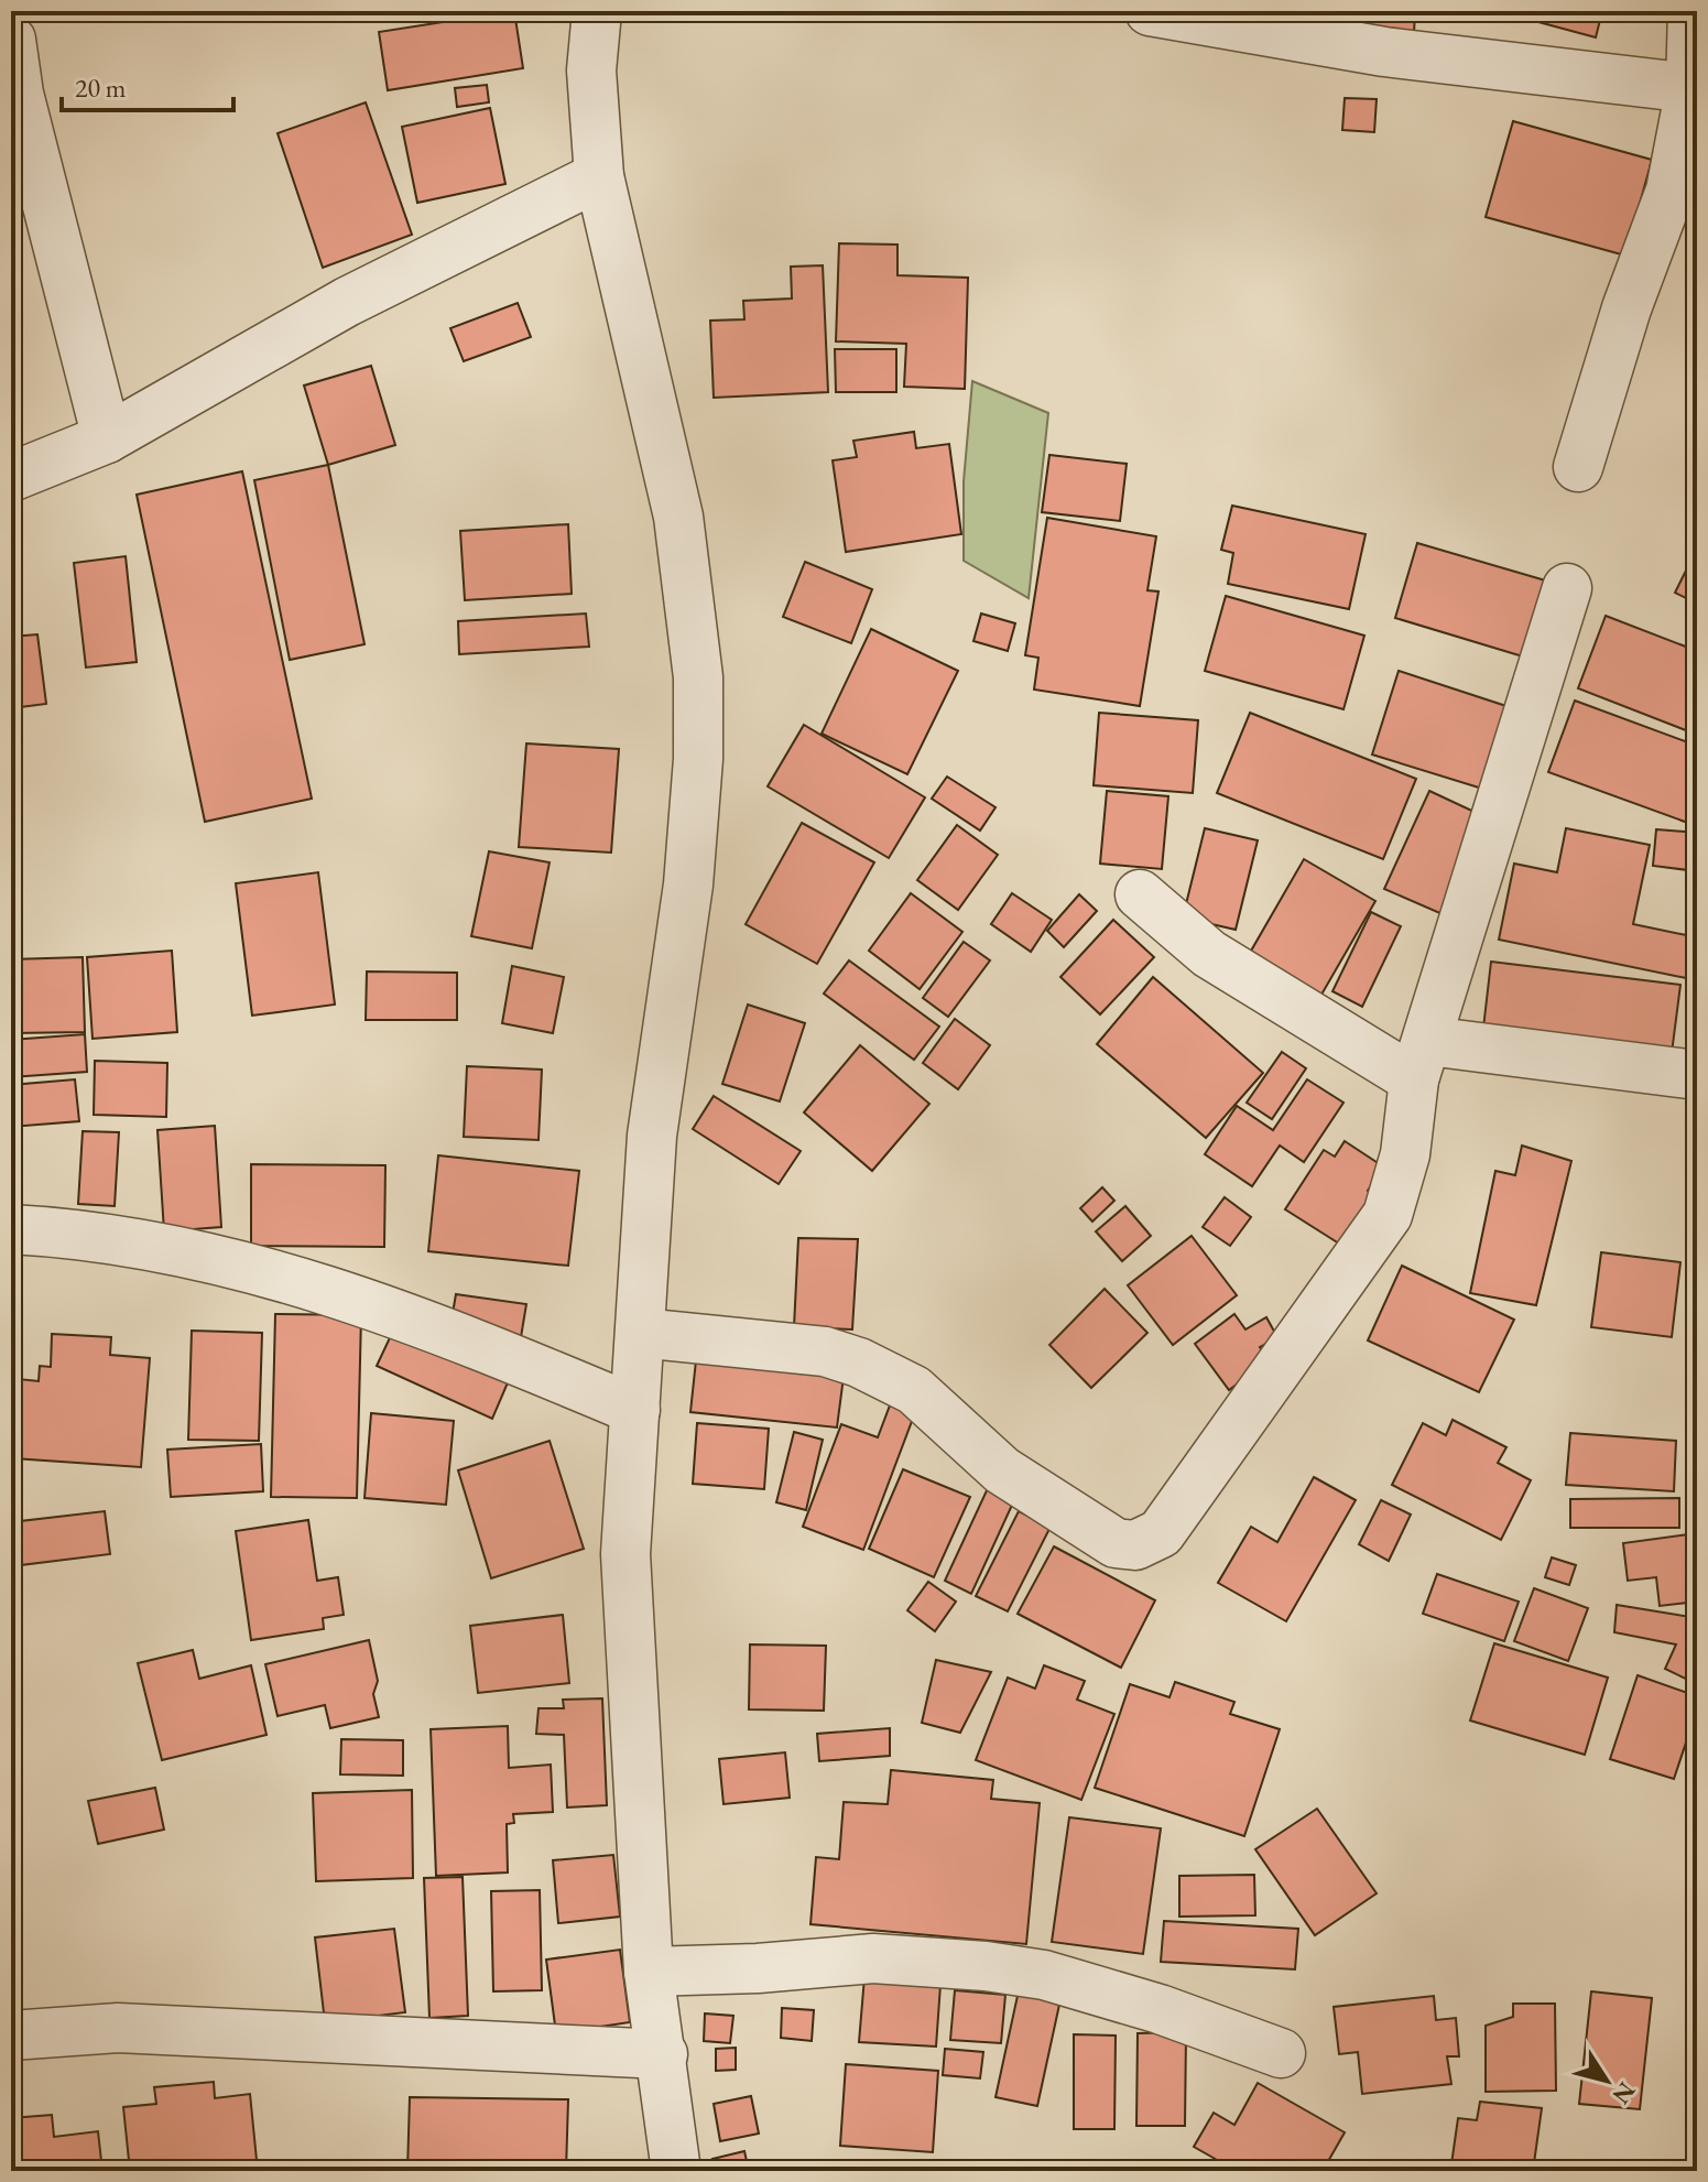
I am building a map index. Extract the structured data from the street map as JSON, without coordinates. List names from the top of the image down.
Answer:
{
  "scale_bar": "20 m",
  "north": "bottom right"
}
